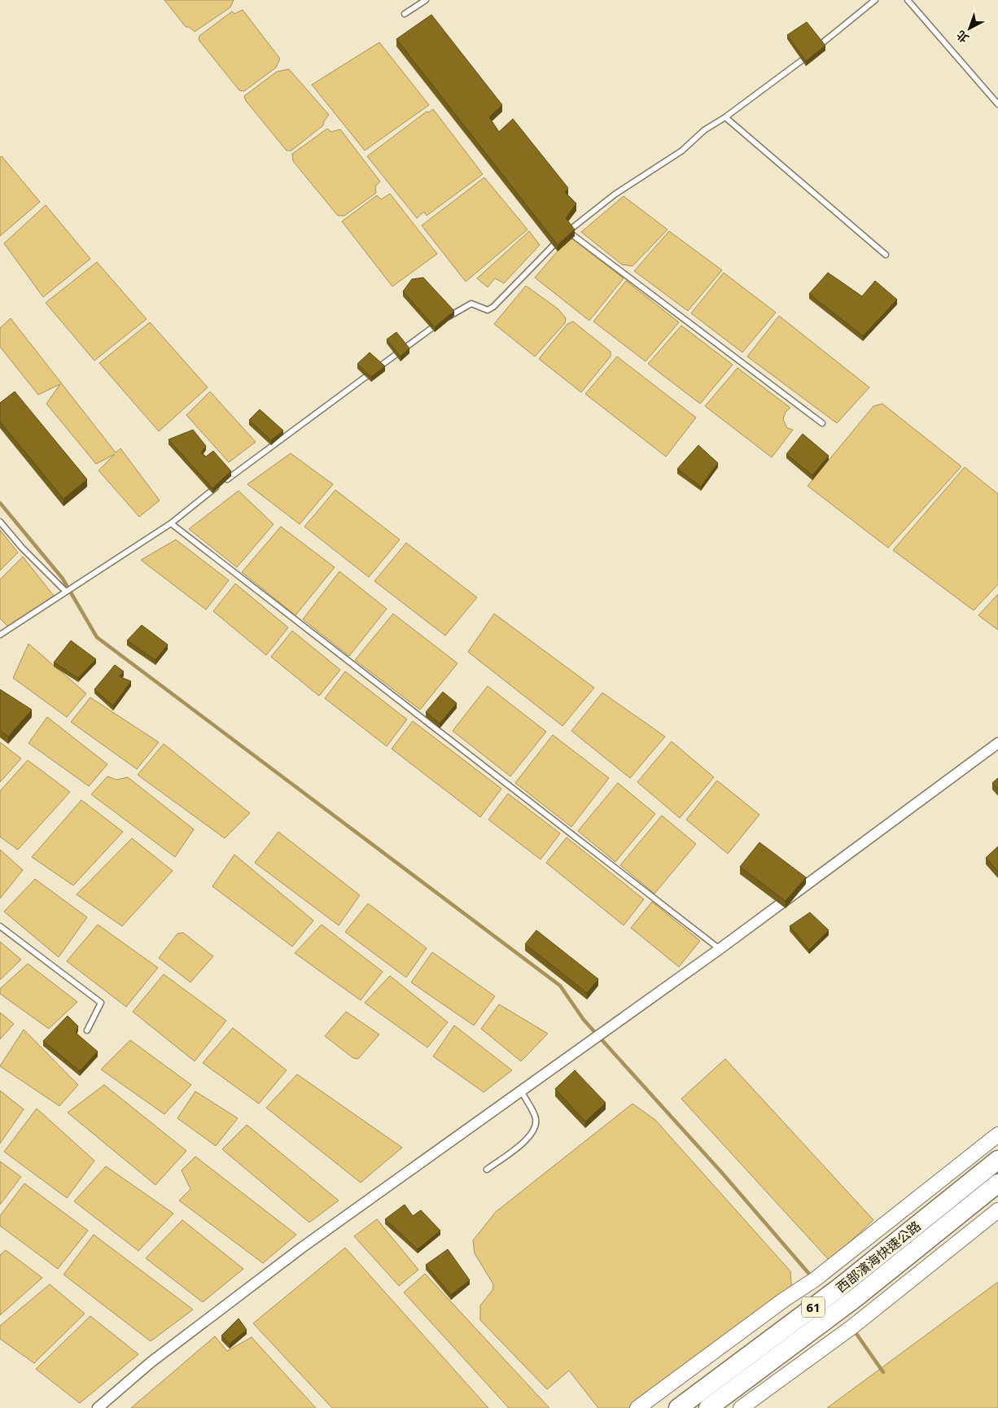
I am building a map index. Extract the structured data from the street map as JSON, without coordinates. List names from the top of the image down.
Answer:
{
  "streets": {
    "highway": ["西部濱海快速公路", "61"]
  },
  "north": "bottom left"
}
